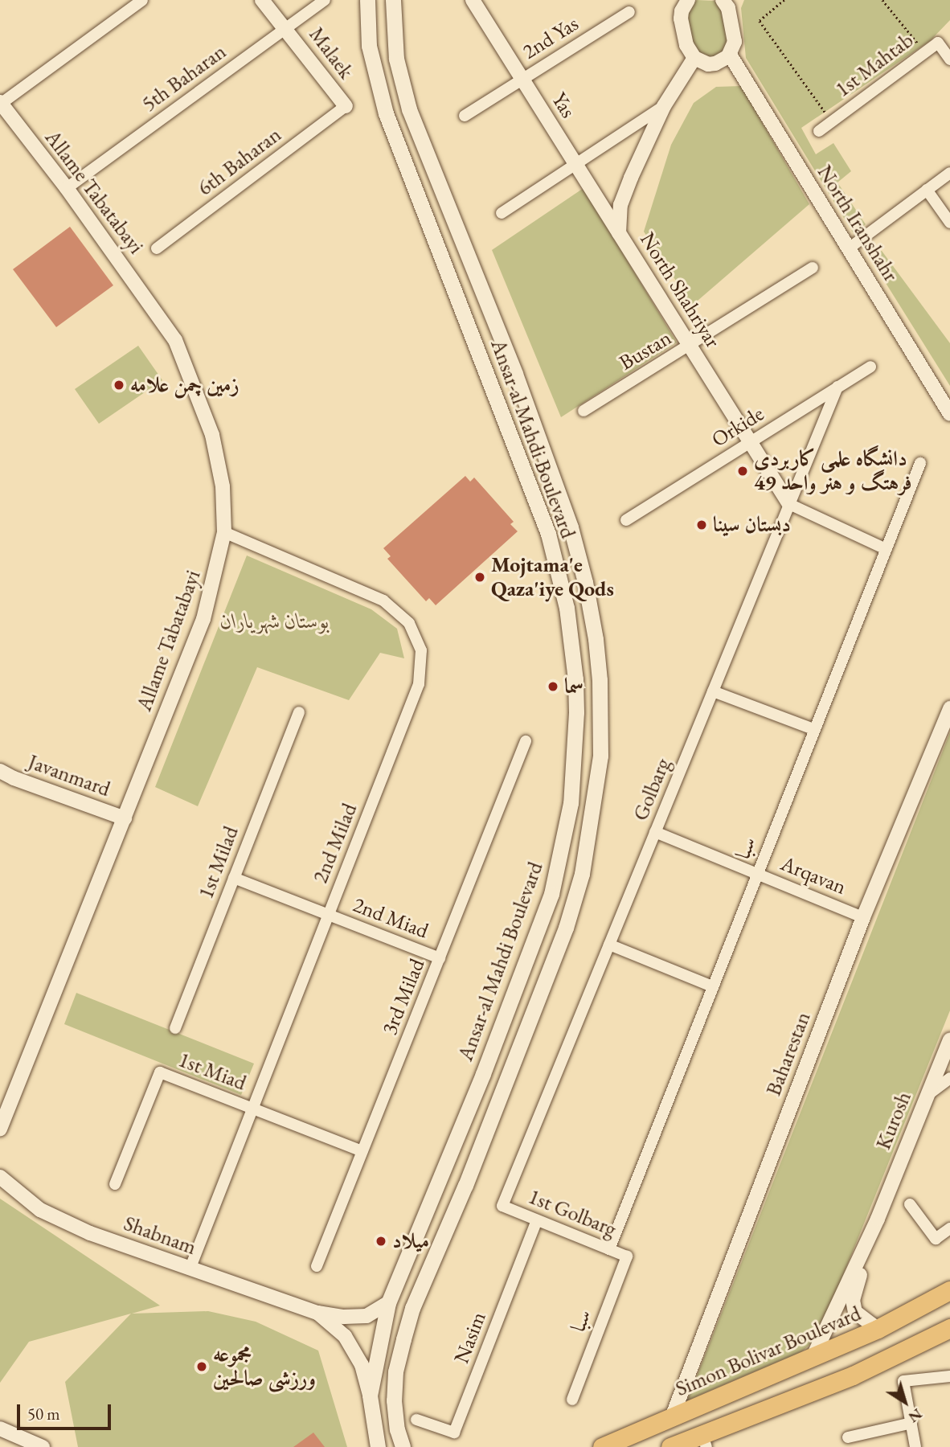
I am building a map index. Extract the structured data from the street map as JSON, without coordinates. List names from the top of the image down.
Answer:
{
  "streets": {
    "main road": ["Ansar-al Mahdi Boulevard", "Simon Bolivar Boulevard"],
    "street": [
      "2nd Yas",
      "Malaek",
      "1st Mahtab",
      "5th Baharan",
      "Yas",
      "6th Baharan",
      "Allame Tabatabayi",
      "North Iranshahr",
      "North Shahriyar",
      "Bustan",
      "Orkide",
      "Javanmard",
      "Golbarg",
      "2nd Milad",
      "سبا",
      "1st Milad",
      "Arqavan",
      "2nd Miad",
      "3rd Milad",
      "Baharestan",
      "1st Miad",
      "Kurosh",
      "1st Golbarg",
      "Shabnam",
      "Nasim"
    ]
  },
  "crossings": [
    ["2nd Yas", "Yas"],
    ["Malaek", "5th Baharan"],
    ["Malaek", "6th Baharan"],
    ["5th Baharan", "Allame Tabatabayi"],
    ["Yas", "North Shahriyar"],
    ["Allame Tabatabayi", "Javanmard"],
    ["Allame Tabatabayi", "2nd Milad"],
    ["North Shahriyar", "Bustan"],
    ["North Shahriyar", "Orkide"],
    ["North Shahriyar", "Golbarg"],
    ["Orkide", "Golbarg"],
    ["Golbarg", "Arqavan"],
    ["Golbarg", "1st Golbarg"],
    ["2nd Milad", "2nd Miad"],
    ["2nd Milad", "1st Miad"],
    ["2nd Milad", "Shabnam"],
    ["سبا", "Arqavan"],
    ["سبا", "1st Golbarg"],
    ["1st Milad", "2nd Miad"],
    ["Arqavan", "Baharestan"],
    ["2nd Miad", "3rd Milad"],
    ["3rd Milad", "1st Miad"],
    ["Baharestan", "Simon Bolivar Boulevard"],
    ["1st Golbarg", "Nasim"]
  ],
  "parks": ["بوستان شهریاران"],
  "places": [
    "زمین چمن علامه",
    "دانشگاه علمی کاربردی فرهتگ و هنر واحد 49",
    "دبستان سینا",
    "Mojtama'e Qaza'iye Qods",
    "سما",
    "میلاد",
    "مجموعه ورزشی صالحین"
  ],
  "scale_bar": "50 m",
  "north": "bottom right"
}
